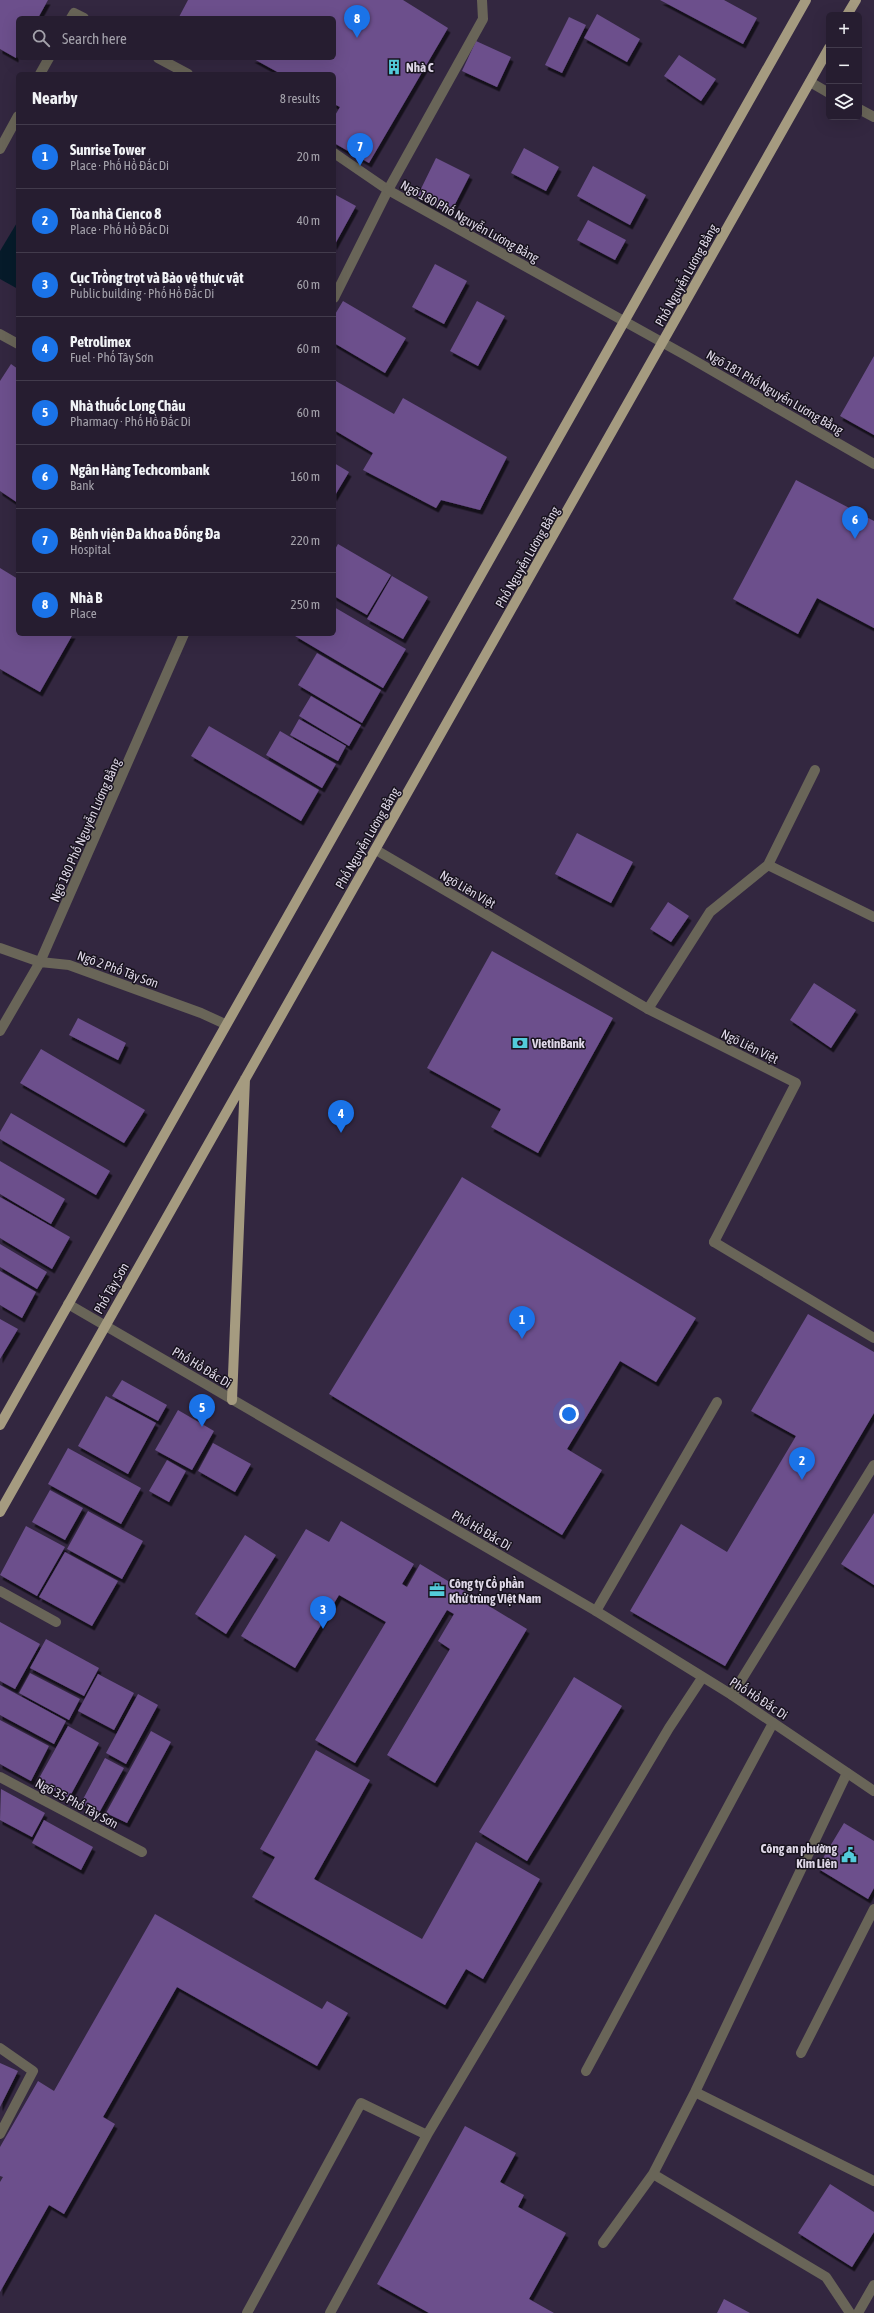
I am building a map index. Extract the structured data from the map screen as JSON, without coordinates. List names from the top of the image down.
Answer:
{
  "streets": {
    "main road": ["Phố Nguyễn Lương Bằng", "Phố Tây Sơn"],
    "street": [
      "Ngõ 180 Phố Nguyễn Lương Bằng",
      "Ngõ 181 Phố Nguyễn Lương Bằng",
      "Ngõ Liên Việt",
      "Ngõ 2 Phố Tây Sơn",
      "Phố Hồ Đắc Di",
      "Ngõ 35 Phố Tây Sơn"
    ]
  },
  "crossings": [
    ["Ngõ 180 Phố Nguyễn Lương Bằng", "Phố Nguyễn Lương Bằng"],
    ["Ngõ 180 Phố Nguyễn Lương Bằng", "Ngõ 181 Phố Nguyễn Lương Bằng"],
    ["Ngõ 180 Phố Nguyễn Lương Bằng", "Ngõ 2 Phố Tây Sơn"],
    ["Phố Nguyễn Lương Bằng", "Ngõ 181 Phố Nguyễn Lương Bằng"],
    ["Phố Nguyễn Lương Bằng", "Ngõ Liên Việt"],
    ["Phố Nguyễn Lương Bằng", "Phố Tây Sơn"],
    ["Phố Tây Sơn", "Phố Hồ Đắc Di"]
  ],
  "places": {
    "building": ["Nhà C"],
    "bank": ["VietinBank"],
    "office": ["Công ty Cổ phần Khử trùng Việt Nam"],
    "public building": ["Công an phường Kim Liên"]
  },
  "page": {
    "pins": [
      "8",
      "7",
      "6",
      "4",
      "1",
      "5",
      "2",
      "3"
    ],
    "map_buttons": ["+", "−"],
    "search": "Search here",
    "heading": ["Nearby", "8 results"],
    "list": [
      {
        "mark": "1",
        "name": "Sunrise Tower",
        "note": "Place · Phố Hồ Đắc Di",
        "value": "20 m"
      },
      {
        "mark": "2",
        "name": "Tòa nhà Cienco 8",
        "note": "Place · Phố Hồ Đắc Di",
        "value": "40 m"
      },
      {
        "mark": "3",
        "name": "Cục Trồng trọt và Bảo vệ thực vật",
        "note": "Public building · Phố Hồ Đắc Di",
        "value": "60 m"
      },
      {
        "mark": "4",
        "name": "Petrolimex",
        "note": "Fuel · Phố Tây Sơn",
        "value": "60 m"
      },
      {
        "mark": "5",
        "name": "Nhà thuốc Long Châu",
        "note": "Pharmacy · Phố Hồ Đắc Di",
        "value": "60 m"
      },
      {
        "mark": "6",
        "name": "Ngân Hàng Techcombank",
        "note": "Bank",
        "value": "160 m"
      },
      {
        "mark": "7",
        "name": "Bệnh viện Đa khoa Đống Đa",
        "note": "Hospital",
        "value": "220 m"
      },
      {
        "mark": "8",
        "name": "Nhà B",
        "note": "Place",
        "value": "250 m"
      }
    ]
  }
}
